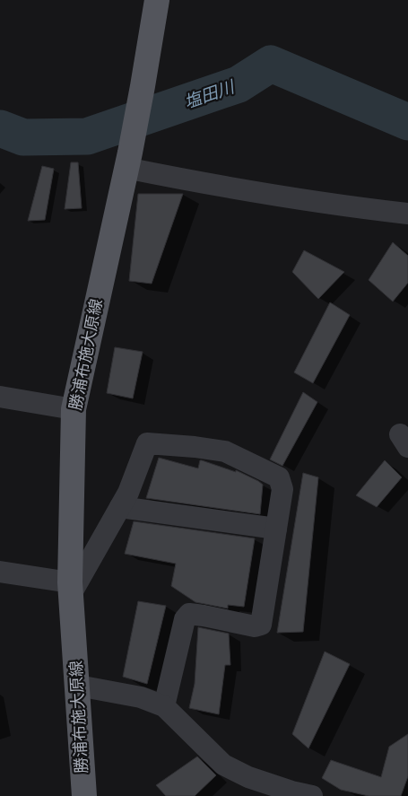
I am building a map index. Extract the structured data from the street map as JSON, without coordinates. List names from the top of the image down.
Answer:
{
  "streets": {
    "main road": ["勝浦布施大原線"]
  },
  "water": ["塩田川"]
}
